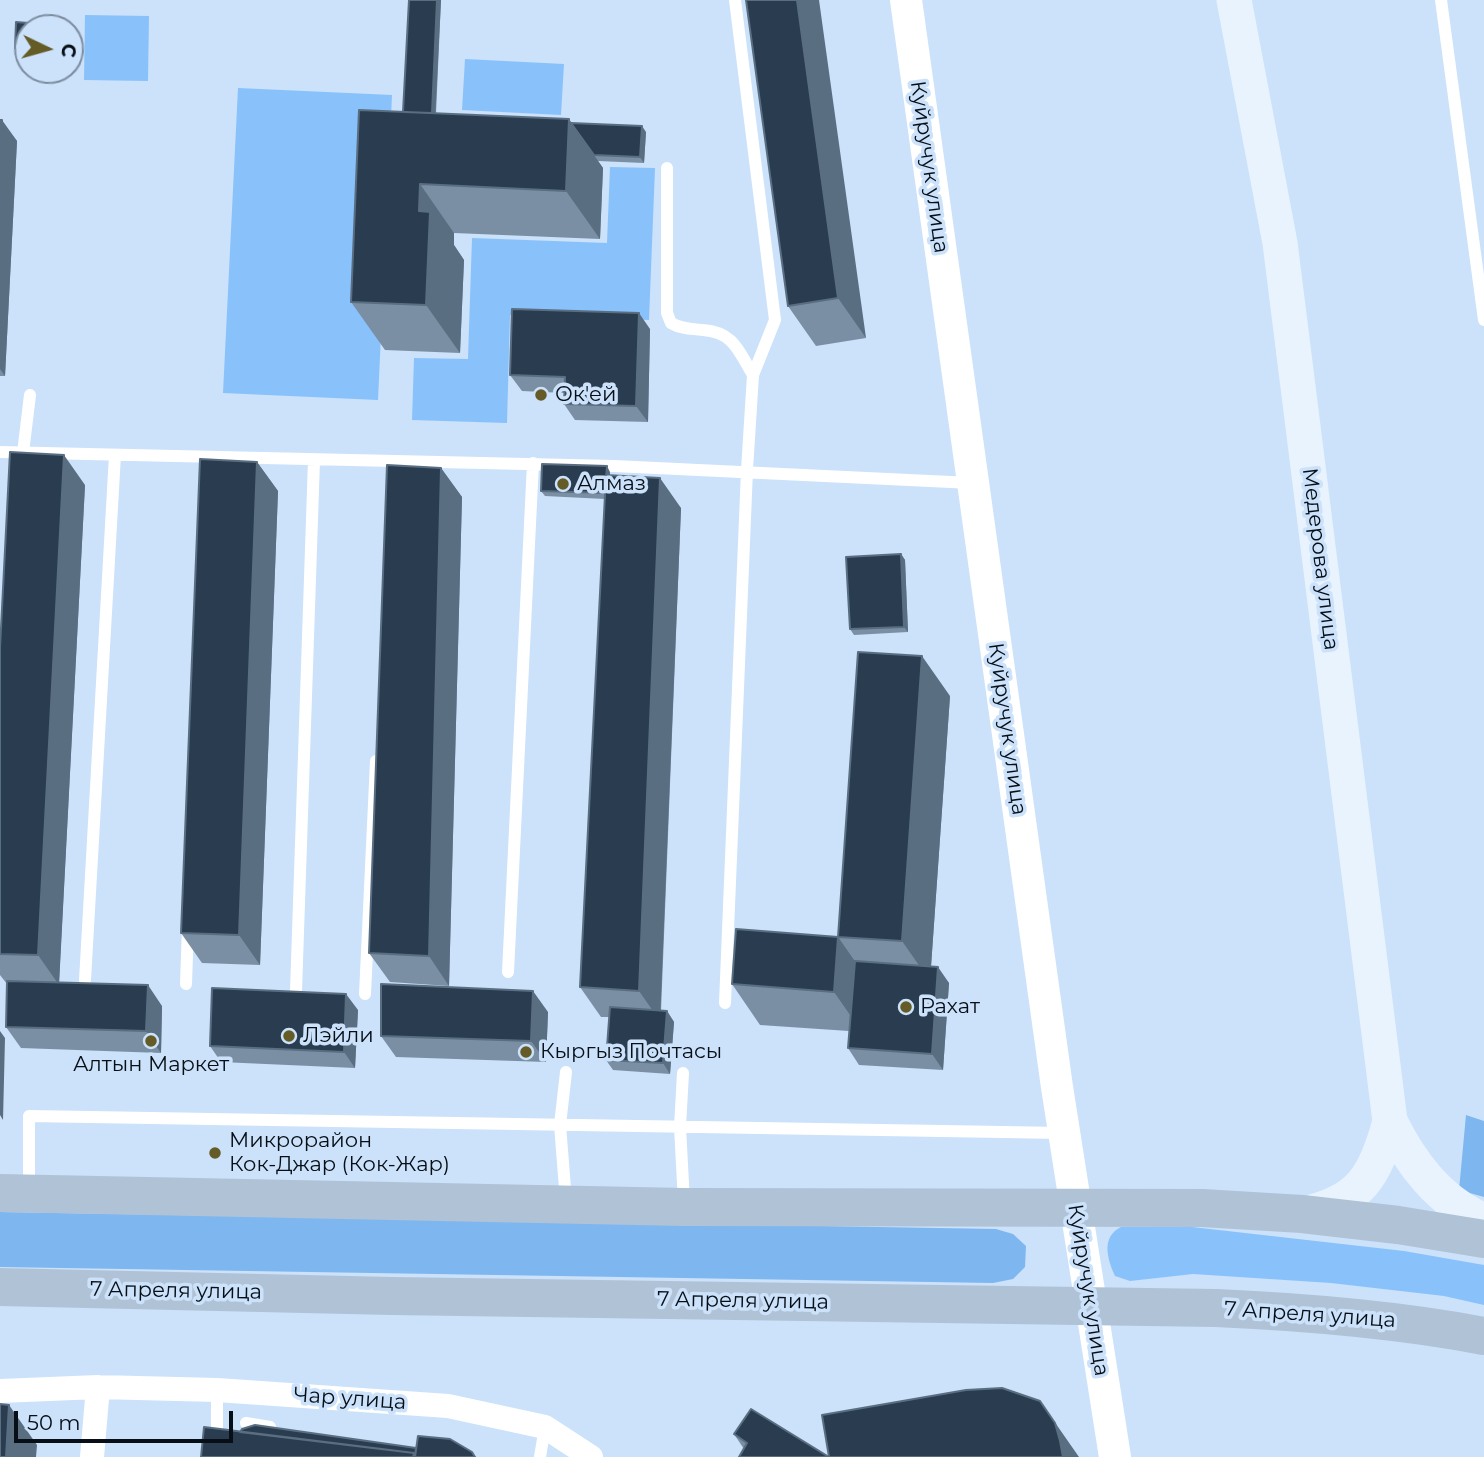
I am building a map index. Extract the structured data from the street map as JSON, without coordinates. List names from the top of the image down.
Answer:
{
  "streets": {
    "main road": ["Медерова улица", "7 Апреля улица"],
    "street": ["Куйручук улица", "Чар улица"]
  },
  "crossings": [
    ["Куйручук улица", "7 Апреля улица"]
  ],
  "places": [
    "Ок'ей",
    "Алмаз",
    "Рахат",
    "Лэйли",
    "Алтын Маркет",
    "Кыргыз Почтасы",
    "Микрорайон Кок-Джар (Кок-Жар)"
  ],
  "scale_bar": "50 m",
  "north": "right"
}
